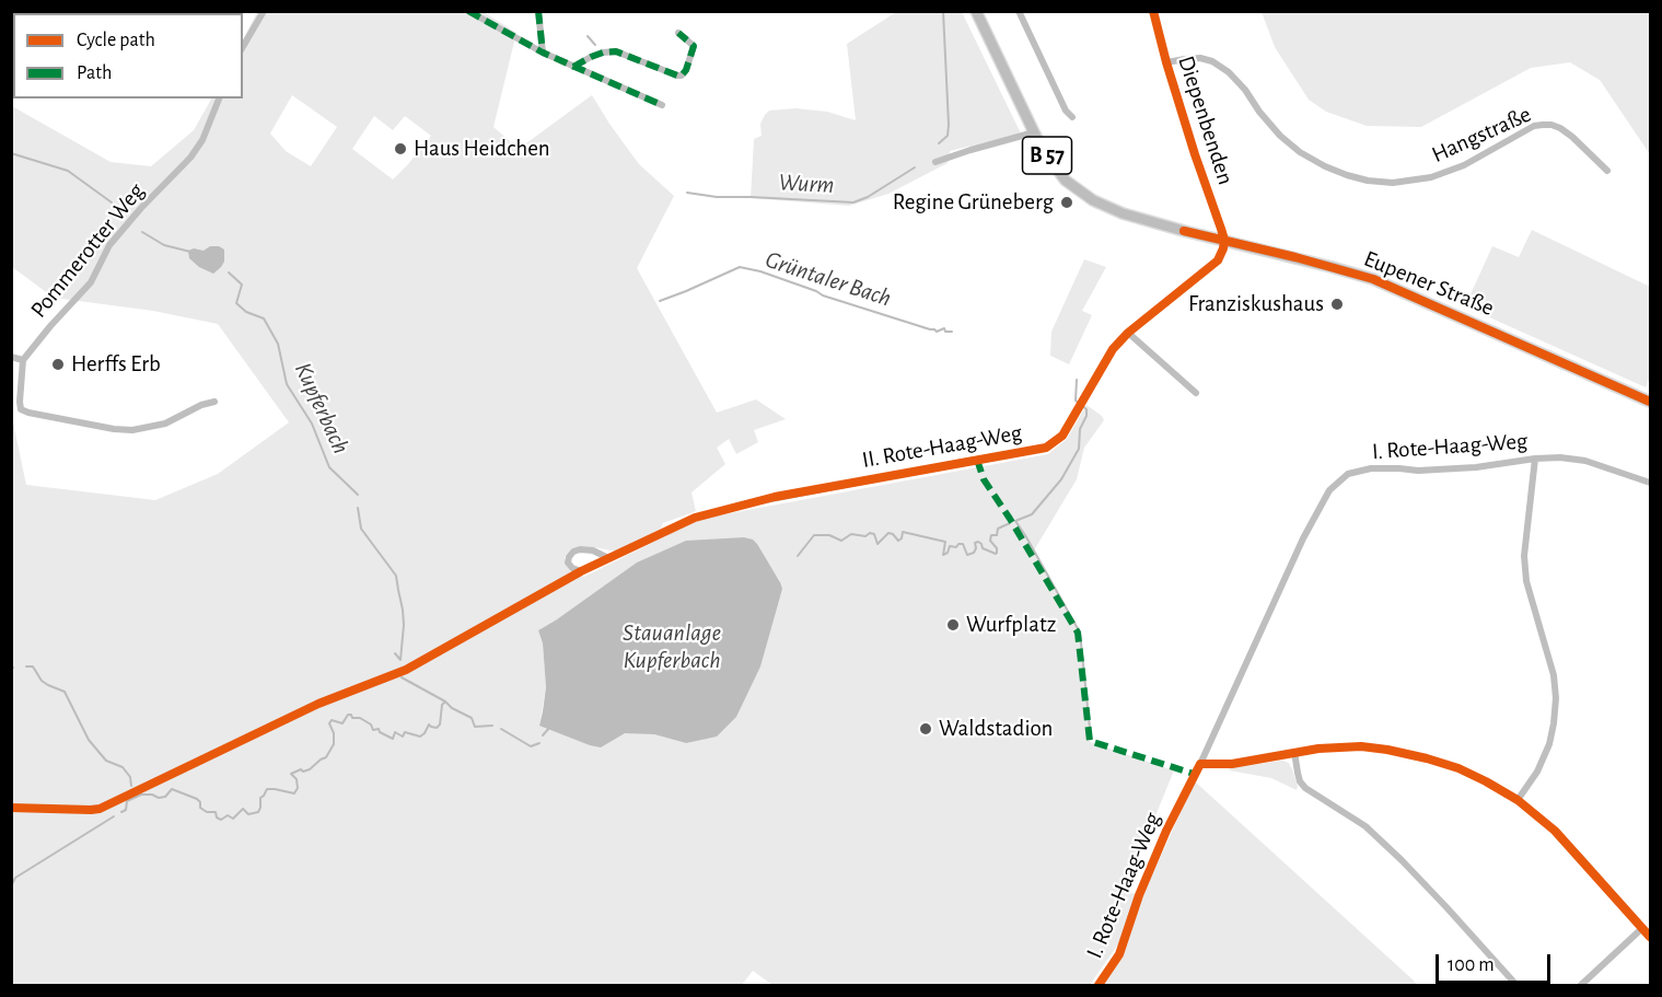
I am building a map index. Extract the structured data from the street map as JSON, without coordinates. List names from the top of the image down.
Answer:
{
  "streets": {
    "main road": ["B 57", "Eupener Straße"],
    "street": [
      "Diepenbenden",
      "Hangstraße",
      "Pommerotter Weg",
      "II. Rote-Haag-Weg",
      "I. Rote-Haag-Weg"
    ]
  },
  "crossings": [
    ["Diepenbenden", "Hangstraße"],
    ["Diepenbenden", "Eupener Straße"],
    ["Diepenbenden", "II. Rote-Haag-Weg"],
    ["Eupener Straße", "II. Rote-Haag-Weg"]
  ],
  "water": [
    "Wurm",
    "Grüntaler Bach",
    "Kupferbach",
    "Stauanlage Kupferbach"
  ],
  "places": [
    "Haus Heidchen",
    "Regine Grüneberg",
    "Franziskushaus",
    "Herffs Erb",
    "Wurfplatz",
    "Waldstadion"
  ],
  "legend": ["Cycle path", "Path"],
  "scale_bar": "100 m"
}
